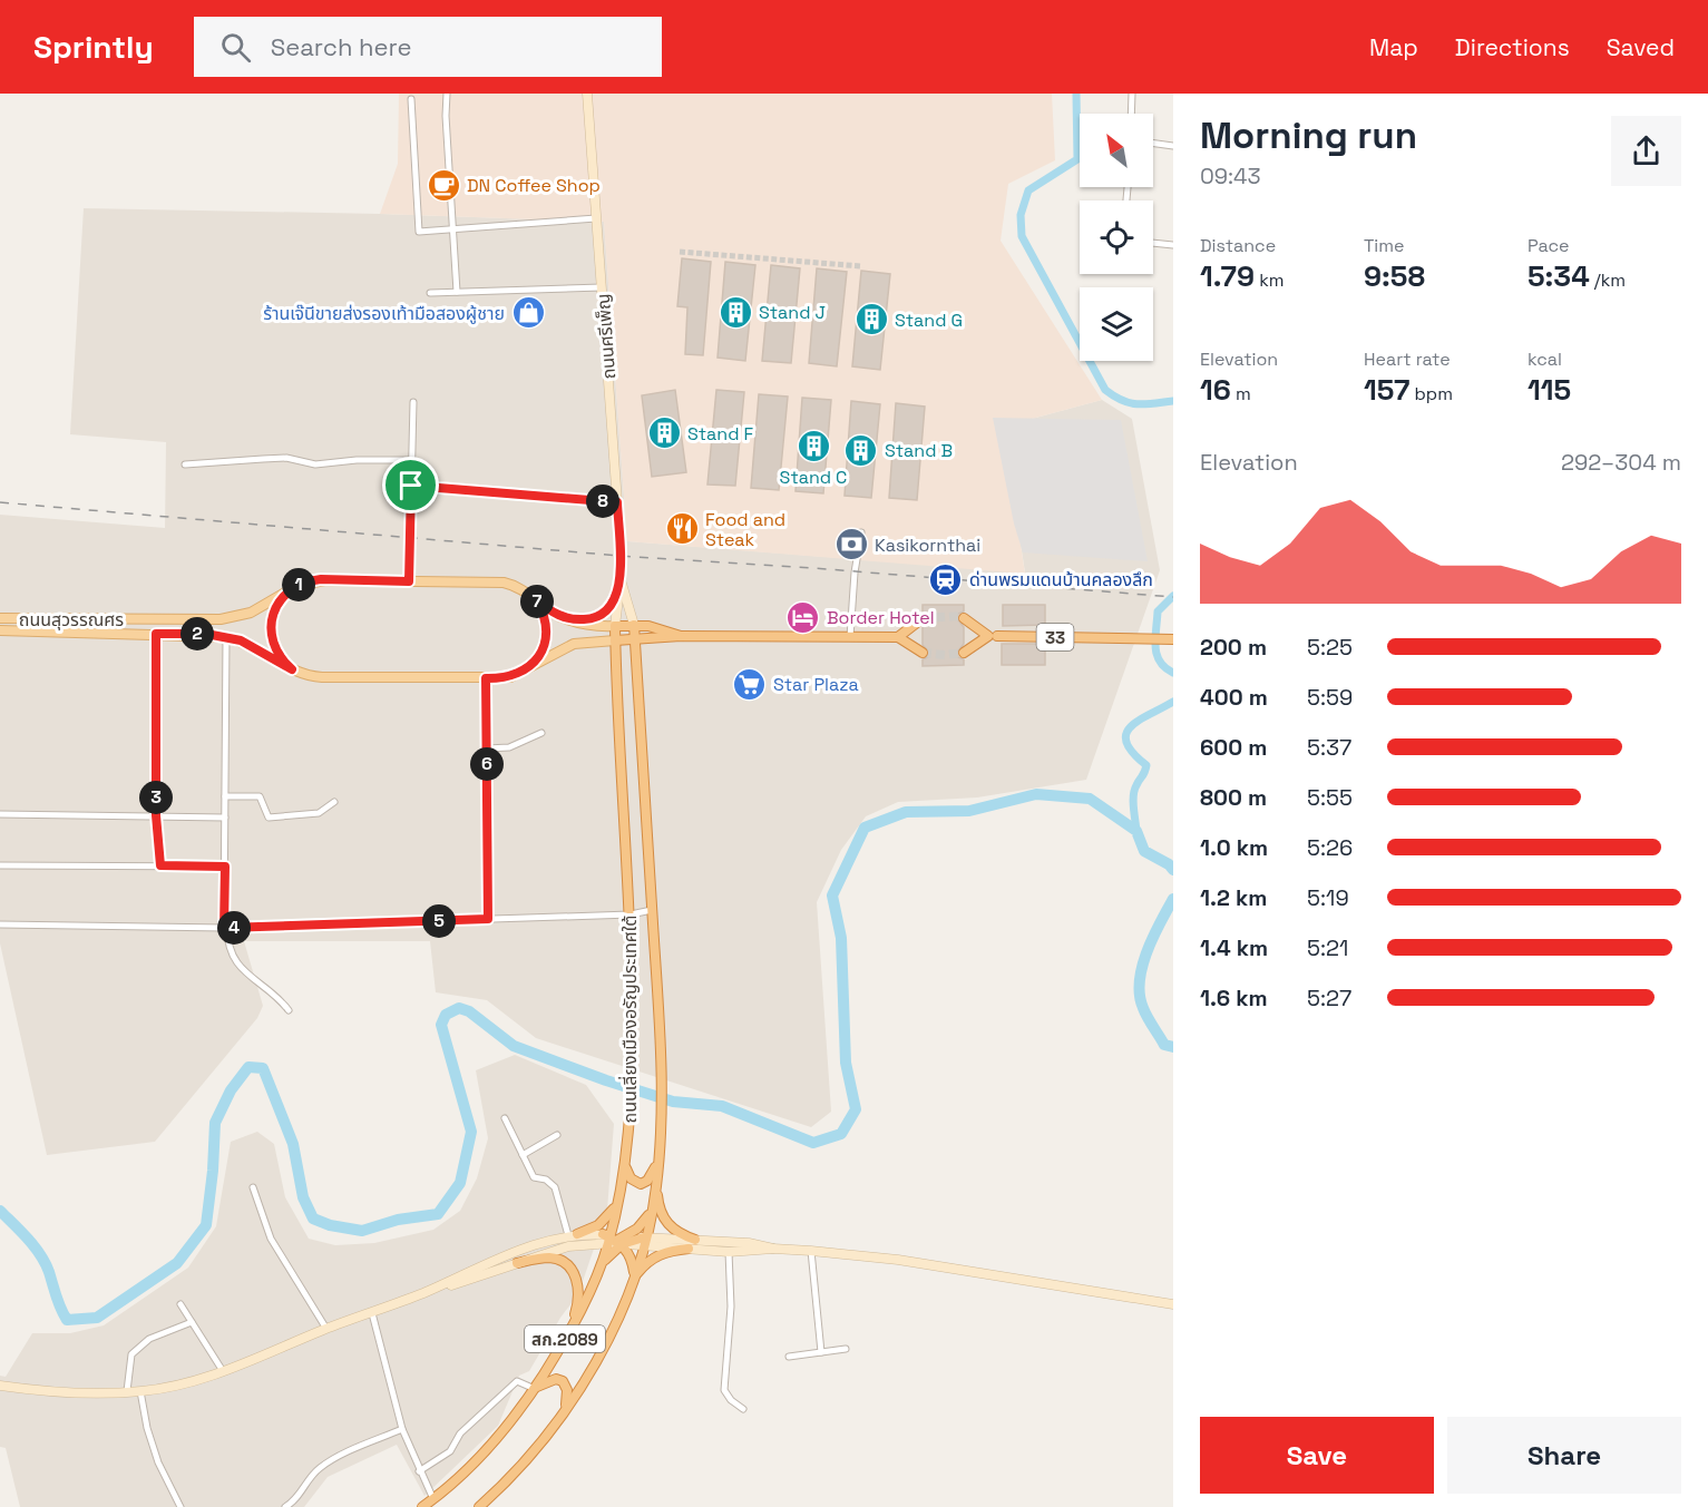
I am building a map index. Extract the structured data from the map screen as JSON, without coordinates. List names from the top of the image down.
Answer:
{
  "streets": {
    "highway": [
      "ถนนสุวรรณศร",
      "33",
      "ถนนเลี่ยงเมืองอรัญประเทศใต้",
      "สก.2089"
    ],
    "main road": ["ถนนศรีเพ็ญ"]
  },
  "crossings": [
    ["ถนนศรีเพ็ญ", "ถนนสุวรรณศร"],
    ["ถนนศรีเพ็ญ", "ถนนเลี่ยงเมืองอรัญประเทศใต้"],
    ["ถนนสุวรรณศร", "ถนนเลี่ยงเมืองอรัญประเทศใต้"]
  ],
  "places": {
    "cafe": ["DN Coffee Shop"],
    "building": [
      "Stand J",
      "Stand G",
      "Stand F",
      "Stand C",
      "Stand B"
    ],
    "shop": ["ร้านเจ๊นีขายส่งรองเท้ามือสองผู้ชาย"],
    "restaurant": ["Food and Steak"],
    "bank": ["Kasikornthai"],
    "station": ["ด่านพรมแดนบ้านคลองลึก"],
    "hotel": ["Border Hotel"],
    "supermarket": ["Star Plaza"]
  },
  "north": "top left",
  "page": {
    "header": "Sprintly",
    "search": "Search here",
    "nav": ["Map", "Directions", "Saved"],
    "heading": ["Morning run", "09:43"],
    "stats": [
      ["Distance", "1.79 km"],
      ["Time", "9:58"],
      ["Pace", "5:34 /km"],
      ["Elevation", "16 m"],
      ["Heart rate", "157 bpm"],
      ["kcal", "115"]
    ],
    "chart": ["Elevation", "292–304 m"],
    "pins": [
      "8",
      "1",
      "7",
      "2",
      "6",
      "3",
      "5",
      "4"
    ],
    "list": [
      {
        "name": "200 m",
        "note": "5:25"
      },
      {
        "name": "400 m",
        "note": "5:59"
      },
      {
        "name": "600 m",
        "note": "5:37"
      },
      {
        "name": "800 m",
        "note": "5:55"
      },
      {
        "name": "1.0 km",
        "note": "5:26"
      },
      {
        "name": "1.2 km",
        "note": "5:19"
      },
      {
        "name": "1.4 km",
        "note": "5:21"
      },
      {
        "name": "1.6 km",
        "note": "5:27"
      }
    ],
    "buttons": ["Save", "Share"]
  }
}
